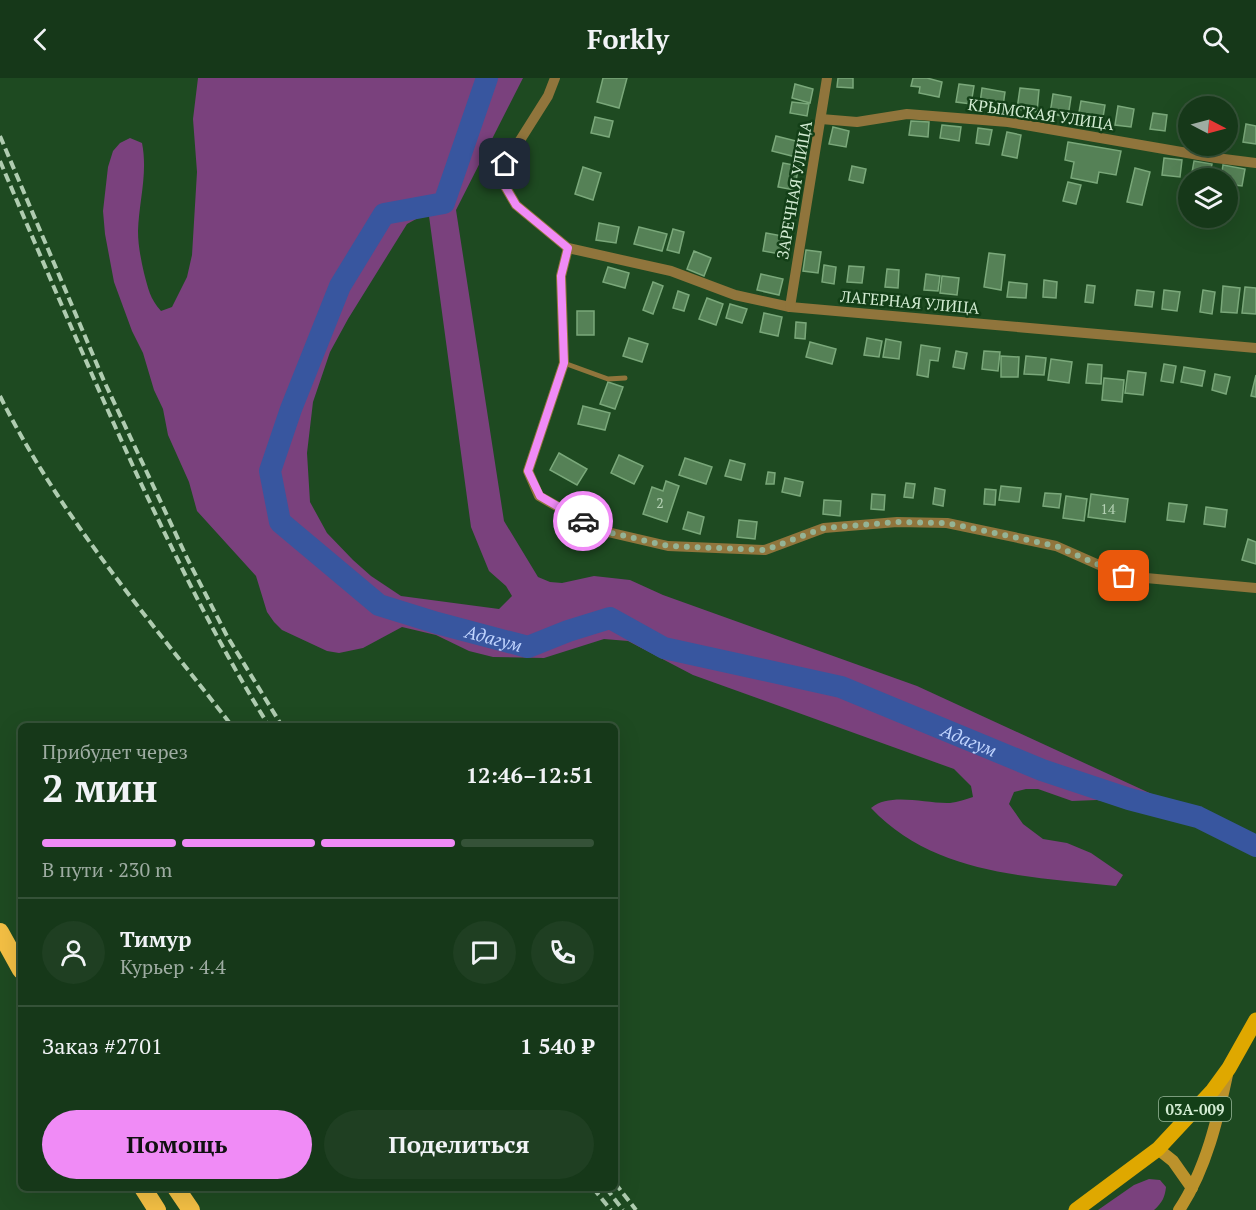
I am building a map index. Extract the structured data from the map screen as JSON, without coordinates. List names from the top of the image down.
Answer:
{
  "streets": {
    "main road": ["03А-009"],
    "street": ["КРЫМСКАЯ УЛИЦА", "ЗАРЕЧНАЯ УЛИЦА", "ЛАГЕРНАЯ УЛИЦА"]
  },
  "crossings": [
    ["КРЫМСКАЯ УЛИЦА", "ЗАРЕЧНАЯ УЛИЦА"],
    ["ЗАРЕЧНАЯ УЛИЦА", "ЛАГЕРНАЯ УЛИЦА"]
  ],
  "water": ["Адагум"],
  "house_numbers": ["2", "14"],
  "north": "right",
  "page": {
    "header": "Forkly",
    "heading": ["2 мин", "Прибудет через", "12:46–12:51"],
    "panel": [
      "Тимур",
      "Курьер · 4.4",
      "Заказ #2701",
      "1 540 ₽"
    ],
    "bar": "В пути · 230 m",
    "buttons": ["Помощь", "Поделиться"]
  }
}
